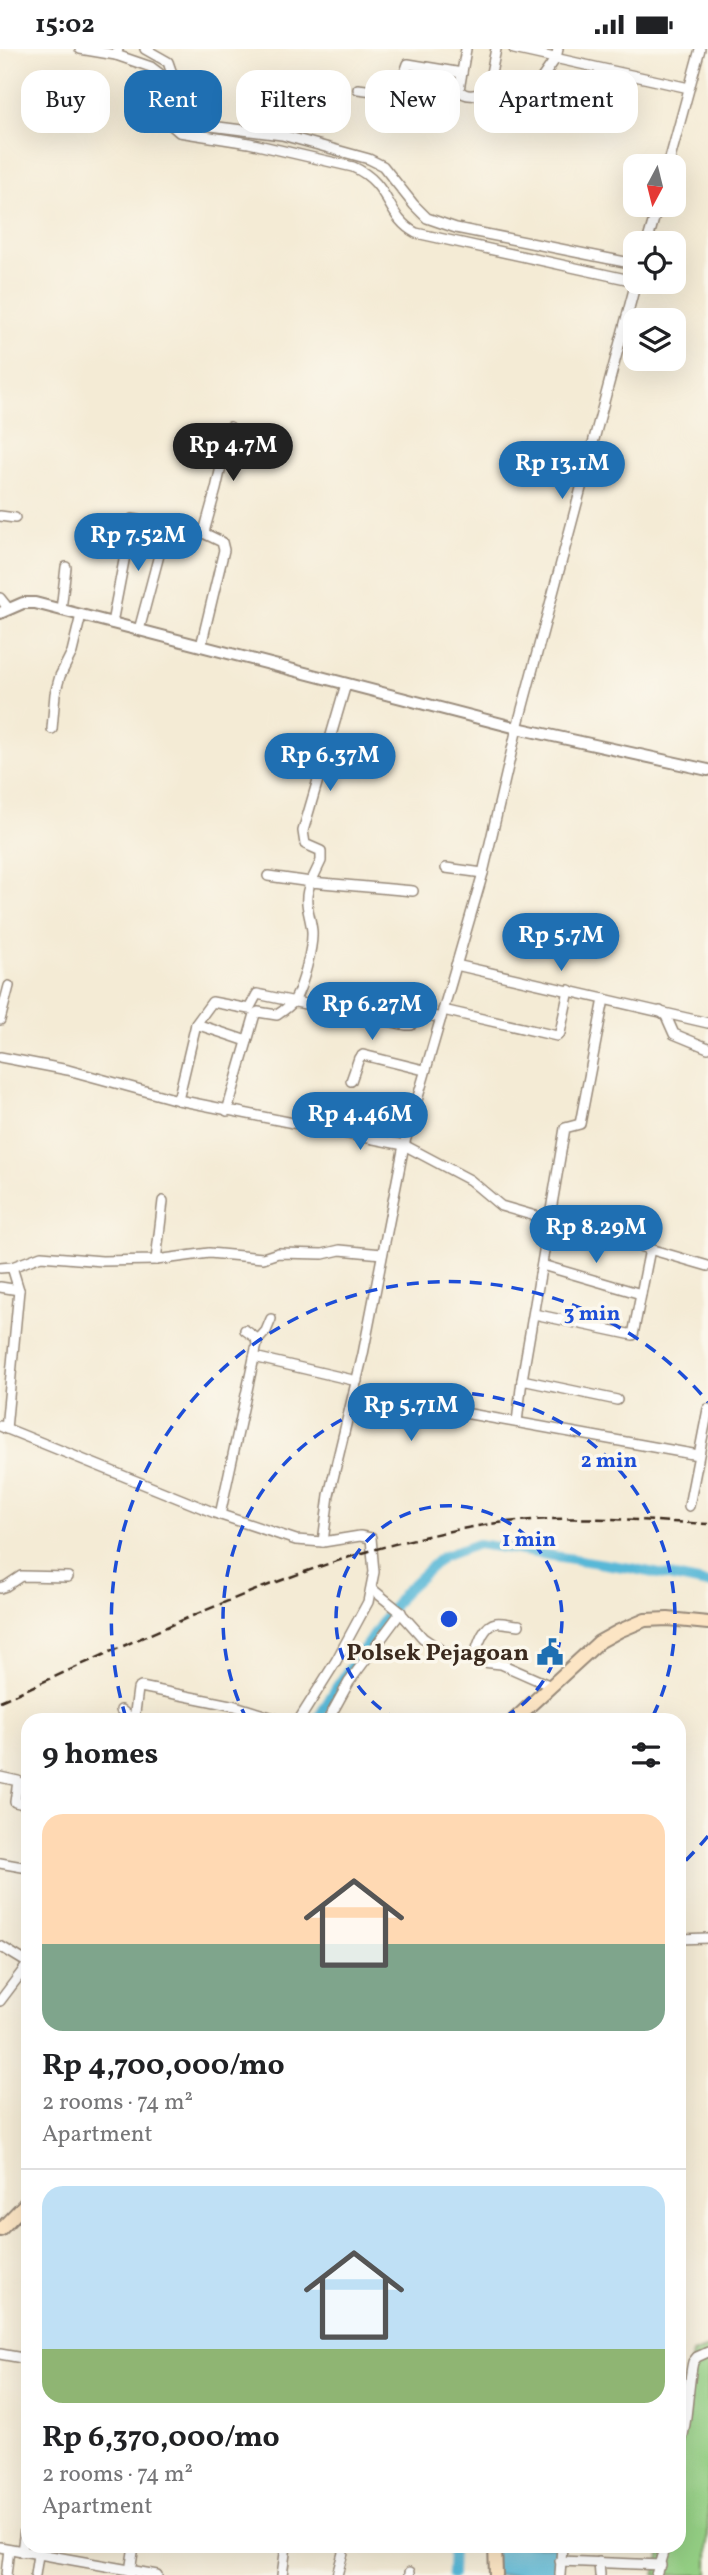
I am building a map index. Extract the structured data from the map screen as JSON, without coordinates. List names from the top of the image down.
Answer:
{
  "places": {
    "public building": ["Polsek Pejagoan"]
  },
  "north": "bottom",
  "page": {
    "status": "15:02",
    "chip": [
      "Buy",
      "Rent",
      "Filters",
      "New",
      "Apartment"
    ],
    "price": [
      "Rp 4.7M",
      "Rp 13.1M",
      "Rp 7.52M",
      "Rp 6.37M",
      "Rp 5.7M",
      "Rp 6.27M",
      "Rp 4.46M",
      "Rp 8.29M",
      "Rp 5.71M"
    ],
    "heading": "9 homes",
    "list": [
      {
        "name": "Rp 4,700,000/mo",
        "note": "2 rooms · 74 m² · Apartment"
      },
      {
        "name": "Rp 6,370,000/mo",
        "note": "2 rooms · 74 m² · Apartment"
      }
    ]
  },
  "rings": ["3 min", "2 min", "1 min"]
}
